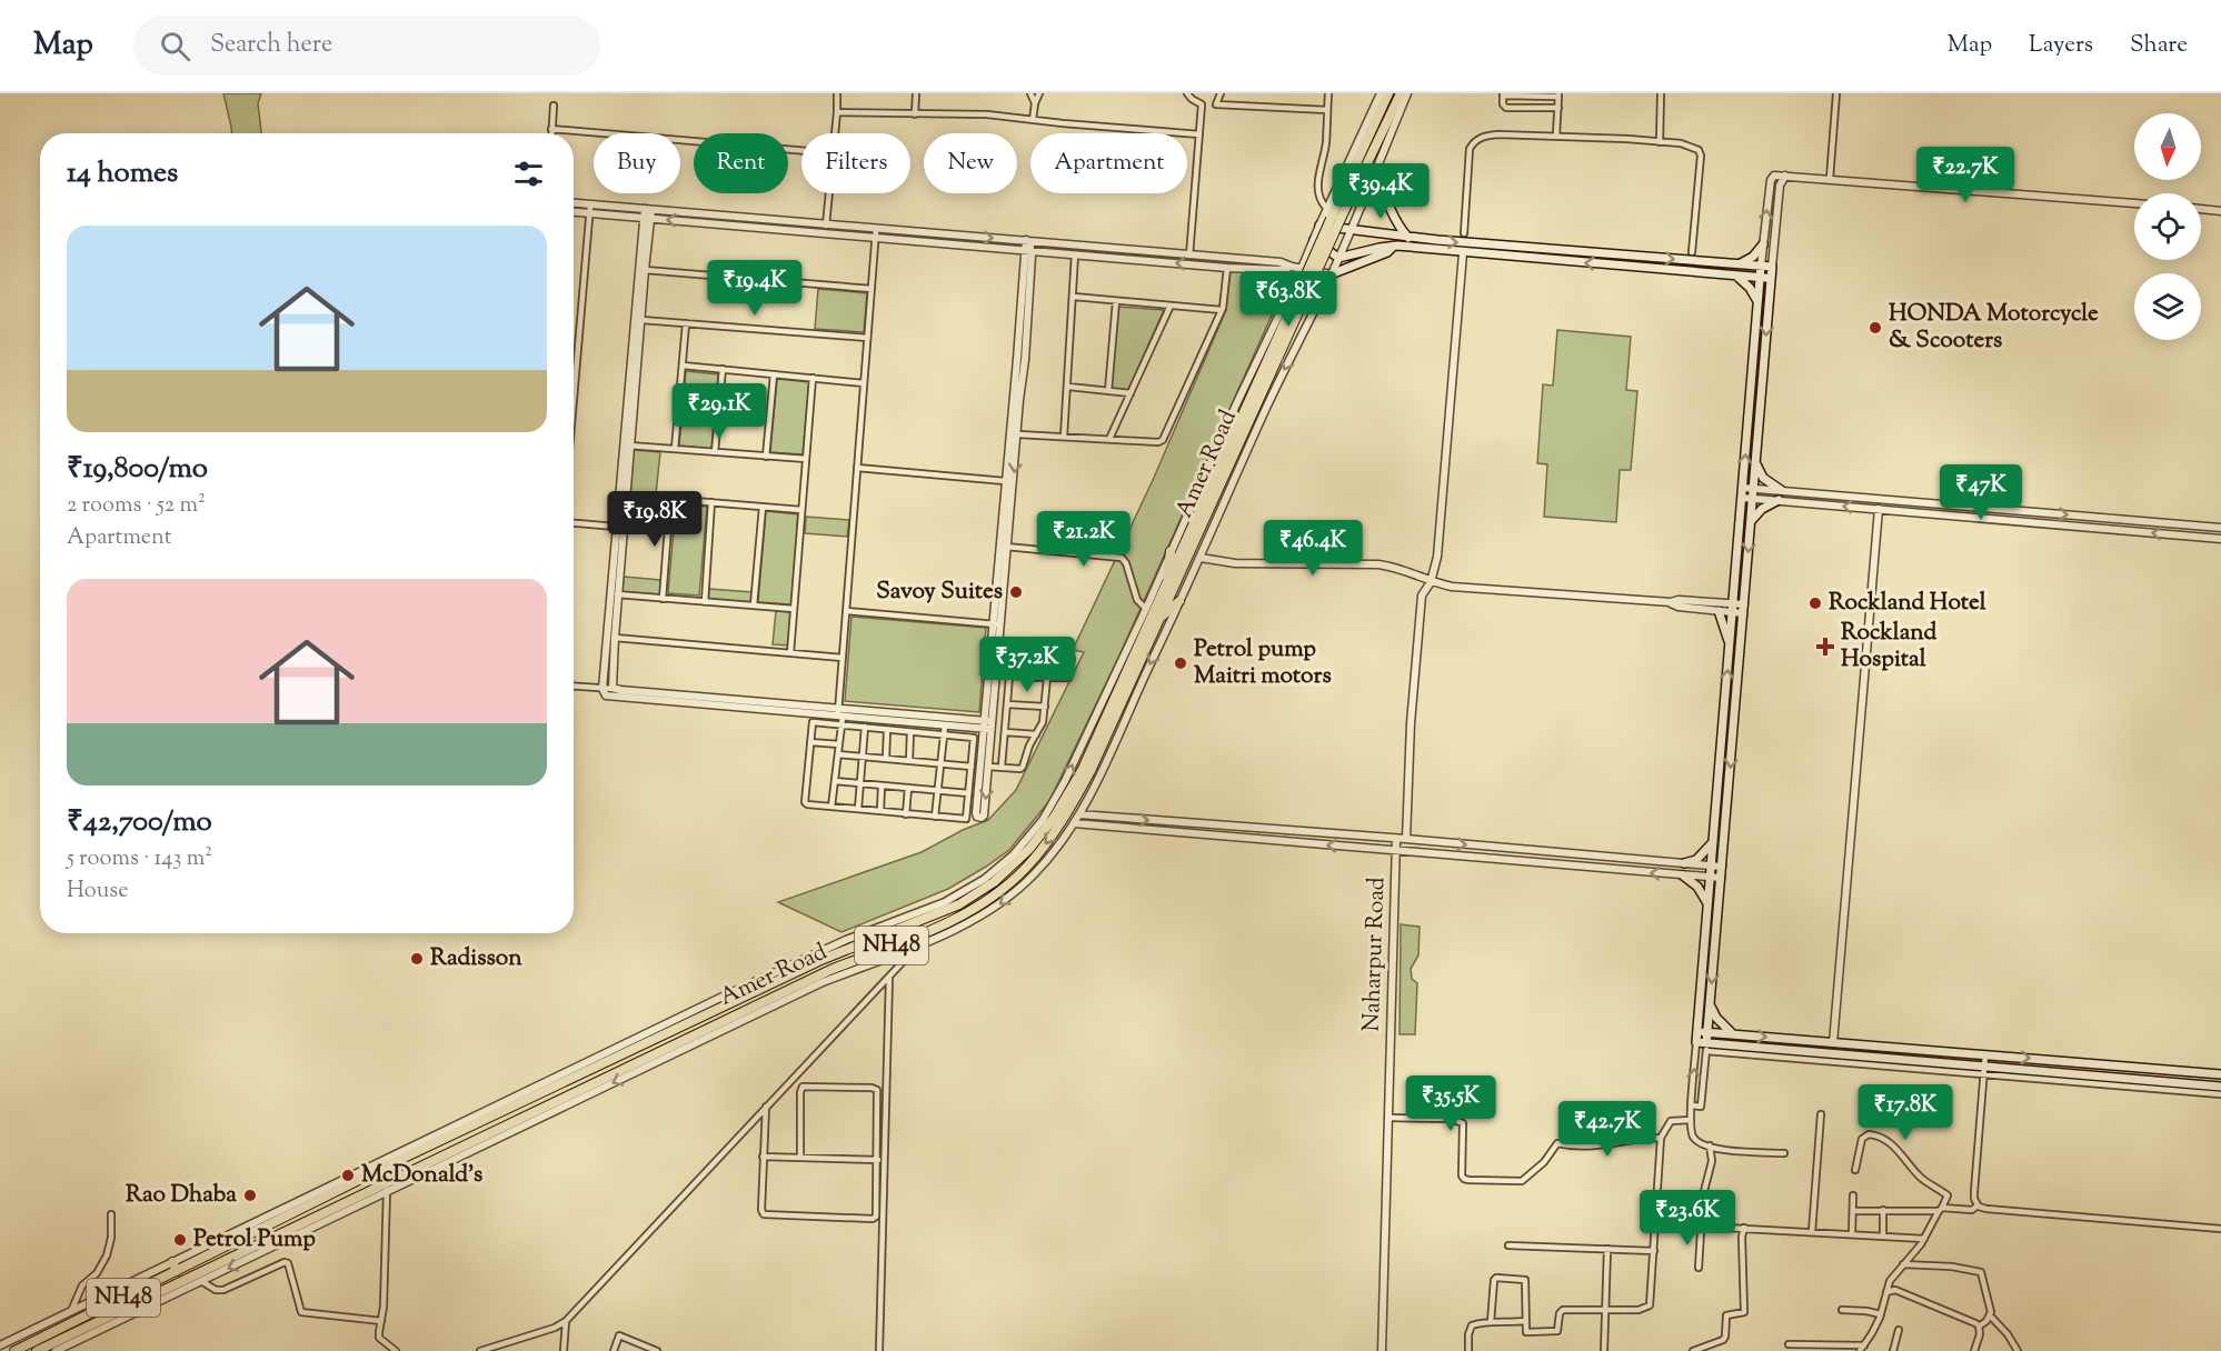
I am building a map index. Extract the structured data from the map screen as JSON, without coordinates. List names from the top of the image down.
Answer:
{
  "streets": {
    "highway": ["Amer Road", "NH48"],
    "street": ["Naharpur Road"]
  },
  "crossings": [
    ["Amer Road", "NH48"]
  ],
  "places": {
    "other": [
      "HONDA Motorcycle & Scooters",
      "Savoy Suites",
      "Rockland Hotel",
      "Petrol pump Maitri motors",
      "Radisson",
      "McDonald's",
      "Rao Dhaba",
      "Petrol Pump"
    ],
    "health": ["Rockland Hospital"]
  },
  "north": "bottom",
  "page": {
    "header": "Map",
    "search": "Search here",
    "nav": ["Map", "Layers", "Share"],
    "chip": [
      "Buy",
      "Rent",
      "Filters",
      "New",
      "Apartment"
    ],
    "heading": "14 homes",
    "price": [
      "₹22.7K",
      "₹39.4K",
      "₹19.4K",
      "₹63.8K",
      "₹29.1K",
      "₹47K",
      "₹19.8K",
      "₹21.2K",
      "₹46.4K",
      "₹37.2K",
      "₹35.5K",
      "₹17.8K",
      "₹42.7K",
      "₹23.6K"
    ],
    "list": [
      {
        "name": "₹19,800/mo",
        "note": "2 rooms · 52 m² · Apartment"
      },
      {
        "name": "₹42,700/mo",
        "note": "5 rooms · 143 m² · House"
      }
    ]
  }
}
